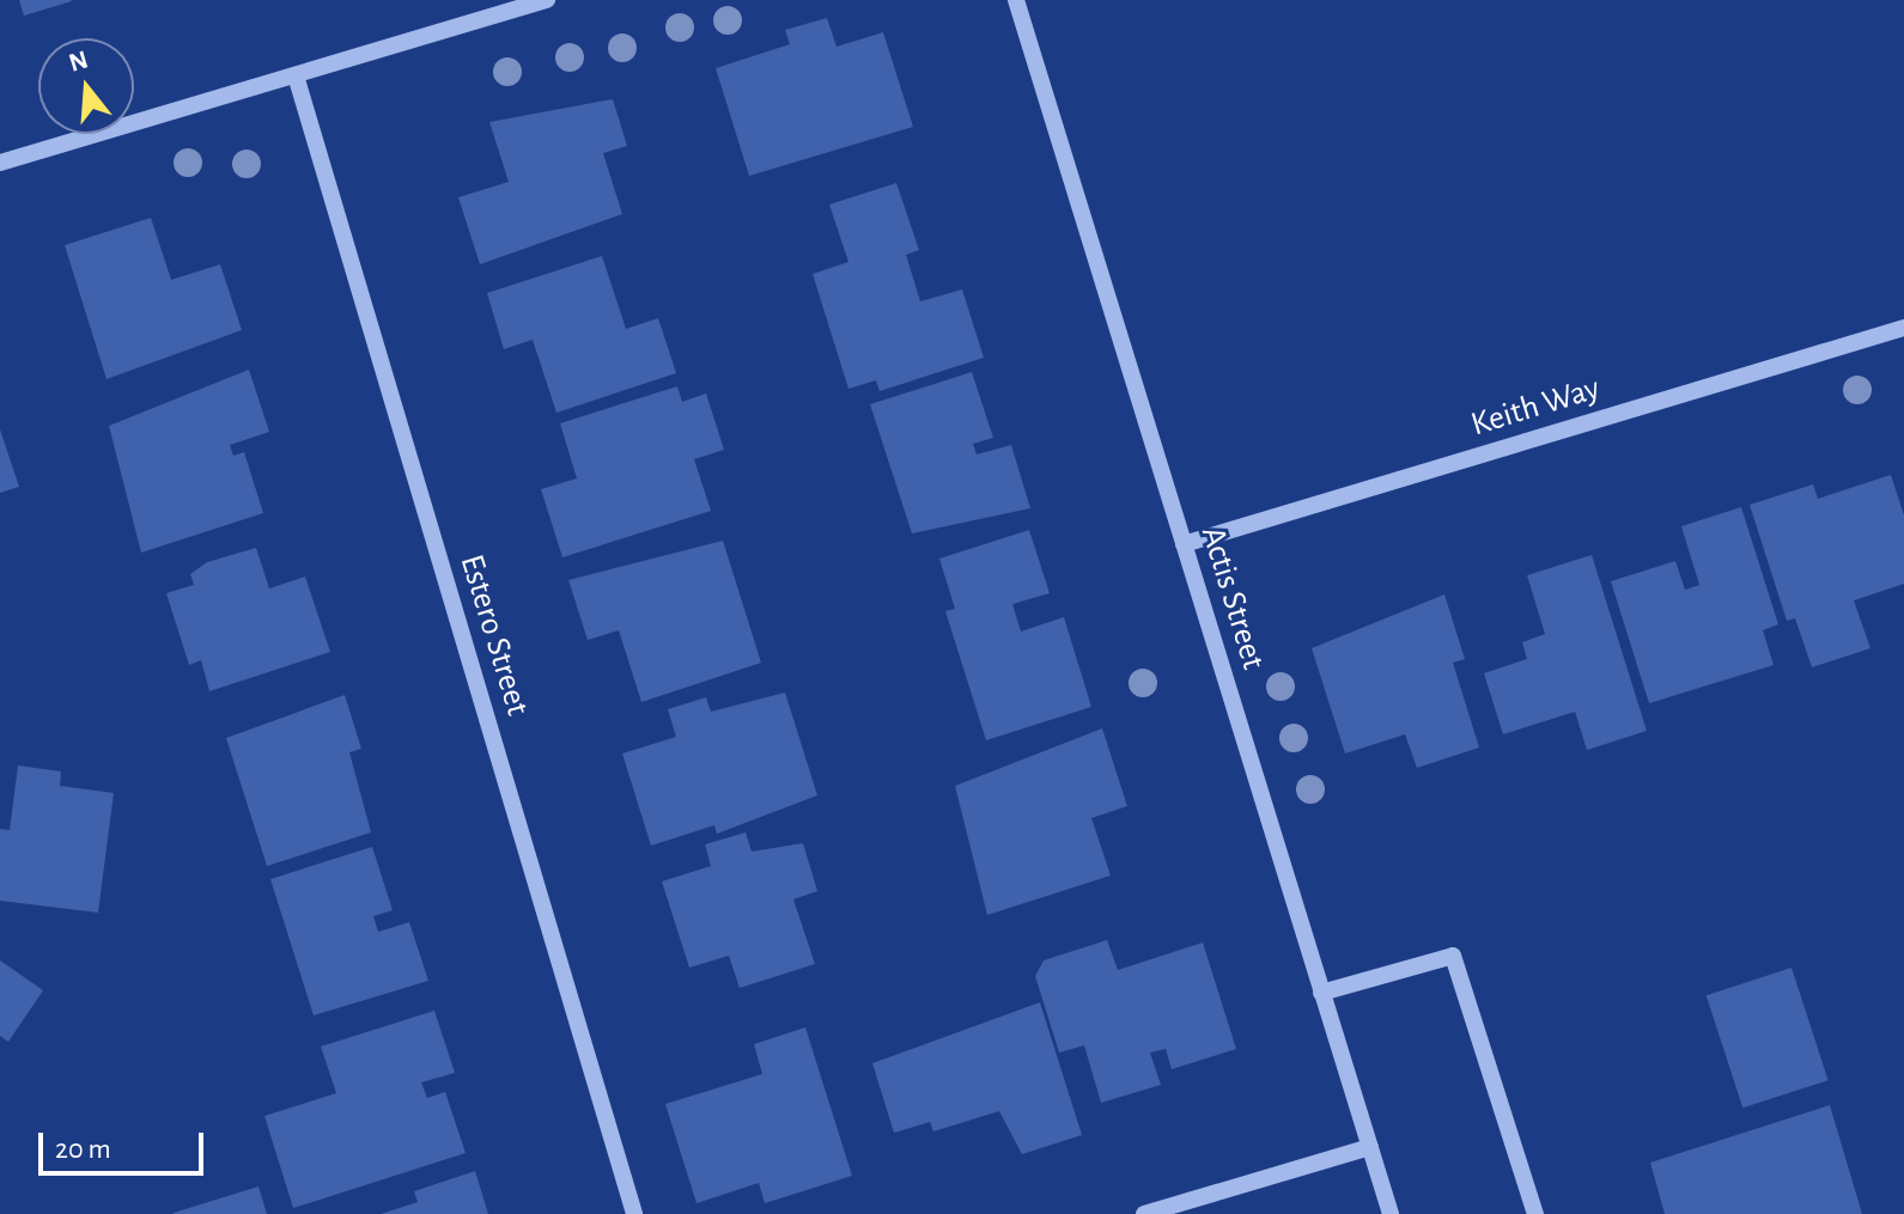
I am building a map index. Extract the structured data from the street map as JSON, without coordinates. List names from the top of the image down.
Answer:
{
  "streets": {
    "street": ["Keith Way", "Actis Street", "Estero Street"]
  },
  "crossings": [
    ["Keith Way", "Actis Street"]
  ],
  "scale_bar": "20 m",
  "north": "top"
}
